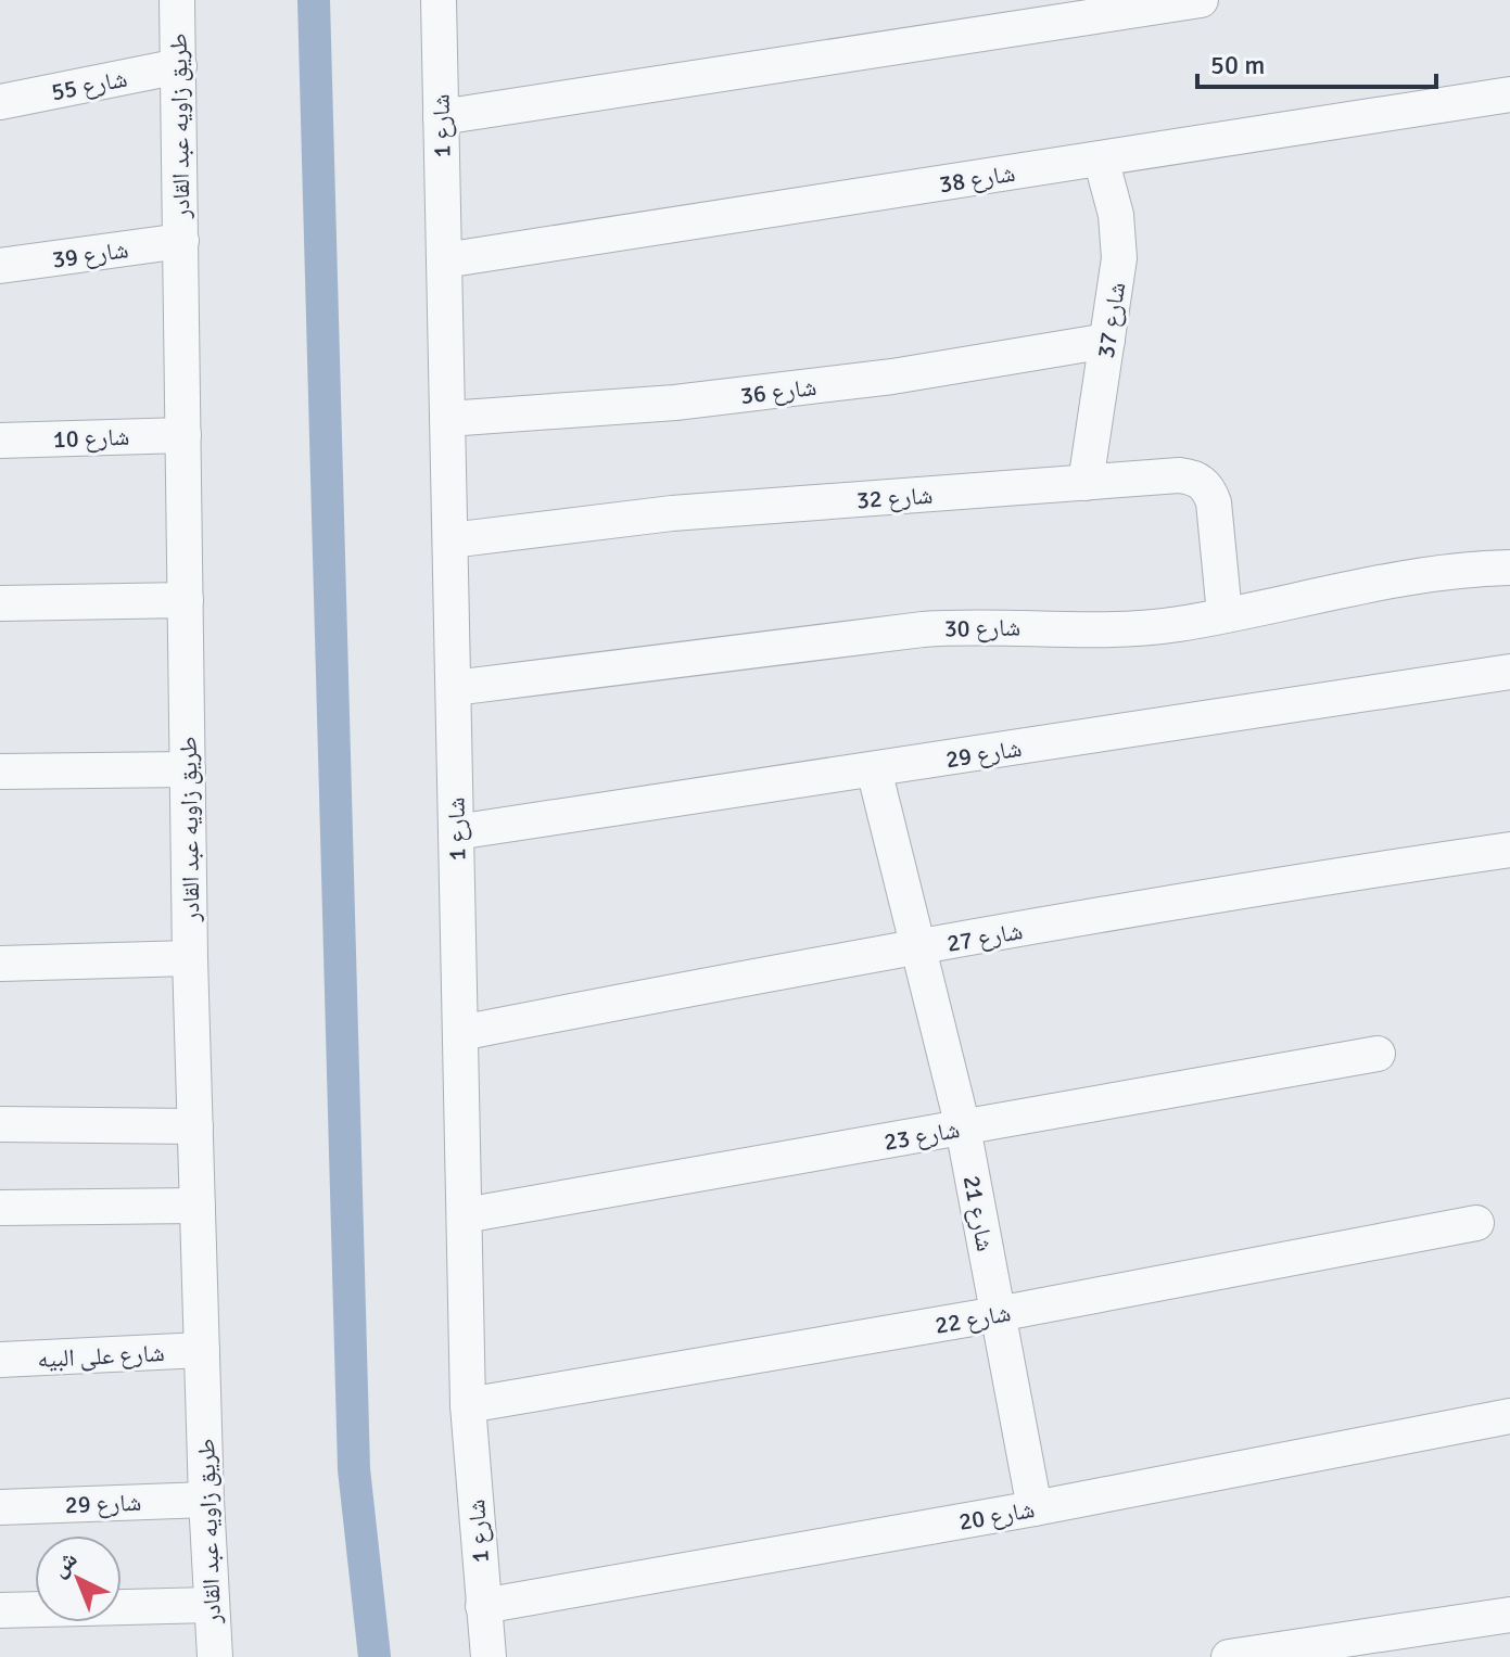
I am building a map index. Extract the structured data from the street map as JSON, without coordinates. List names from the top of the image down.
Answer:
{
  "streets": {
    "street": [
      "شارع 55",
      "طريق زاويه عبد القادر",
      "شارع 1",
      "شارع 38",
      "شارع 39",
      "شارع 37",
      "شارع 36",
      "شارع 10",
      "شارع 32",
      "شارع 30",
      "شارع 29",
      "شارع 27",
      "شارع 23",
      "شارع 21",
      "شارع 22",
      "شارع على البيه",
      "شارع 20"
    ]
  },
  "crossings": [
    ["شارع 55", "طريق زاويه عبد القادر"],
    ["طريق زاويه عبد القادر", "شارع 39"],
    ["طريق زاويه عبد القادر", "شارع 10"],
    ["طريق زاويه عبد القادر", "شارع 29"],
    ["طريق زاويه عبد القادر", "شارع على البيه"],
    ["شارع 1", "شارع 38"],
    ["شارع 1", "شارع 36"],
    ["شارع 1", "شارع 32"],
    ["شارع 1", "شارع 30"],
    ["شارع 1", "شارع 29"],
    ["شارع 1", "شارع 27"],
    ["شارع 1", "شارع 23"],
    ["شارع 1", "شارع 22"],
    ["شارع 1", "شارع 20"],
    ["شارع 38", "شارع 37"],
    ["شارع 37", "شارع 36"],
    ["شارع 37", "شارع 32"],
    ["شارع 32", "شارع 30"],
    ["شارع 29", "شارع 21"],
    ["شارع 27", "شارع 21"],
    ["شارع 23", "شارع 21"],
    ["شارع 21", "شارع 22"],
    ["شارع 21", "شارع 20"]
  ],
  "scale_bar": "50 m",
  "north": "top left"
}
